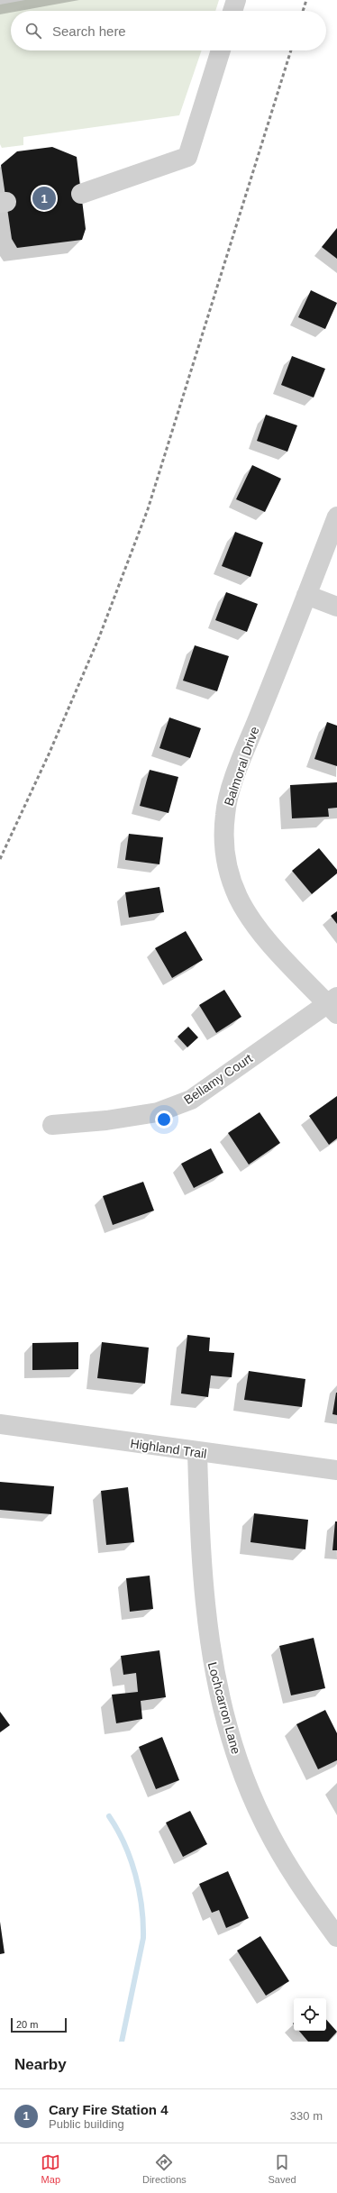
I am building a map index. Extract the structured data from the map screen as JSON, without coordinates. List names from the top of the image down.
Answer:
{
  "streets": {
    "street": [
      "Balmoral Drive",
      "Bellamy Court",
      "Highland Trail",
      "Lochcarron Lane"
    ]
  },
  "crossings": [
    ["Balmoral Drive", "Bellamy Court"],
    ["Highland Trail", "Lochcarron Lane"]
  ],
  "scale_bar": "20 m",
  "page": {
    "search": "Search here",
    "pins": "1",
    "scale": "20 m",
    "heading": "Nearby",
    "list": [
      {
        "mark": "1",
        "name": "Cary Fire Station 4",
        "note": "Public building",
        "value": "330 m"
      }
    ],
    "nav": ["Map", "Directions", "Saved"]
  }
}
